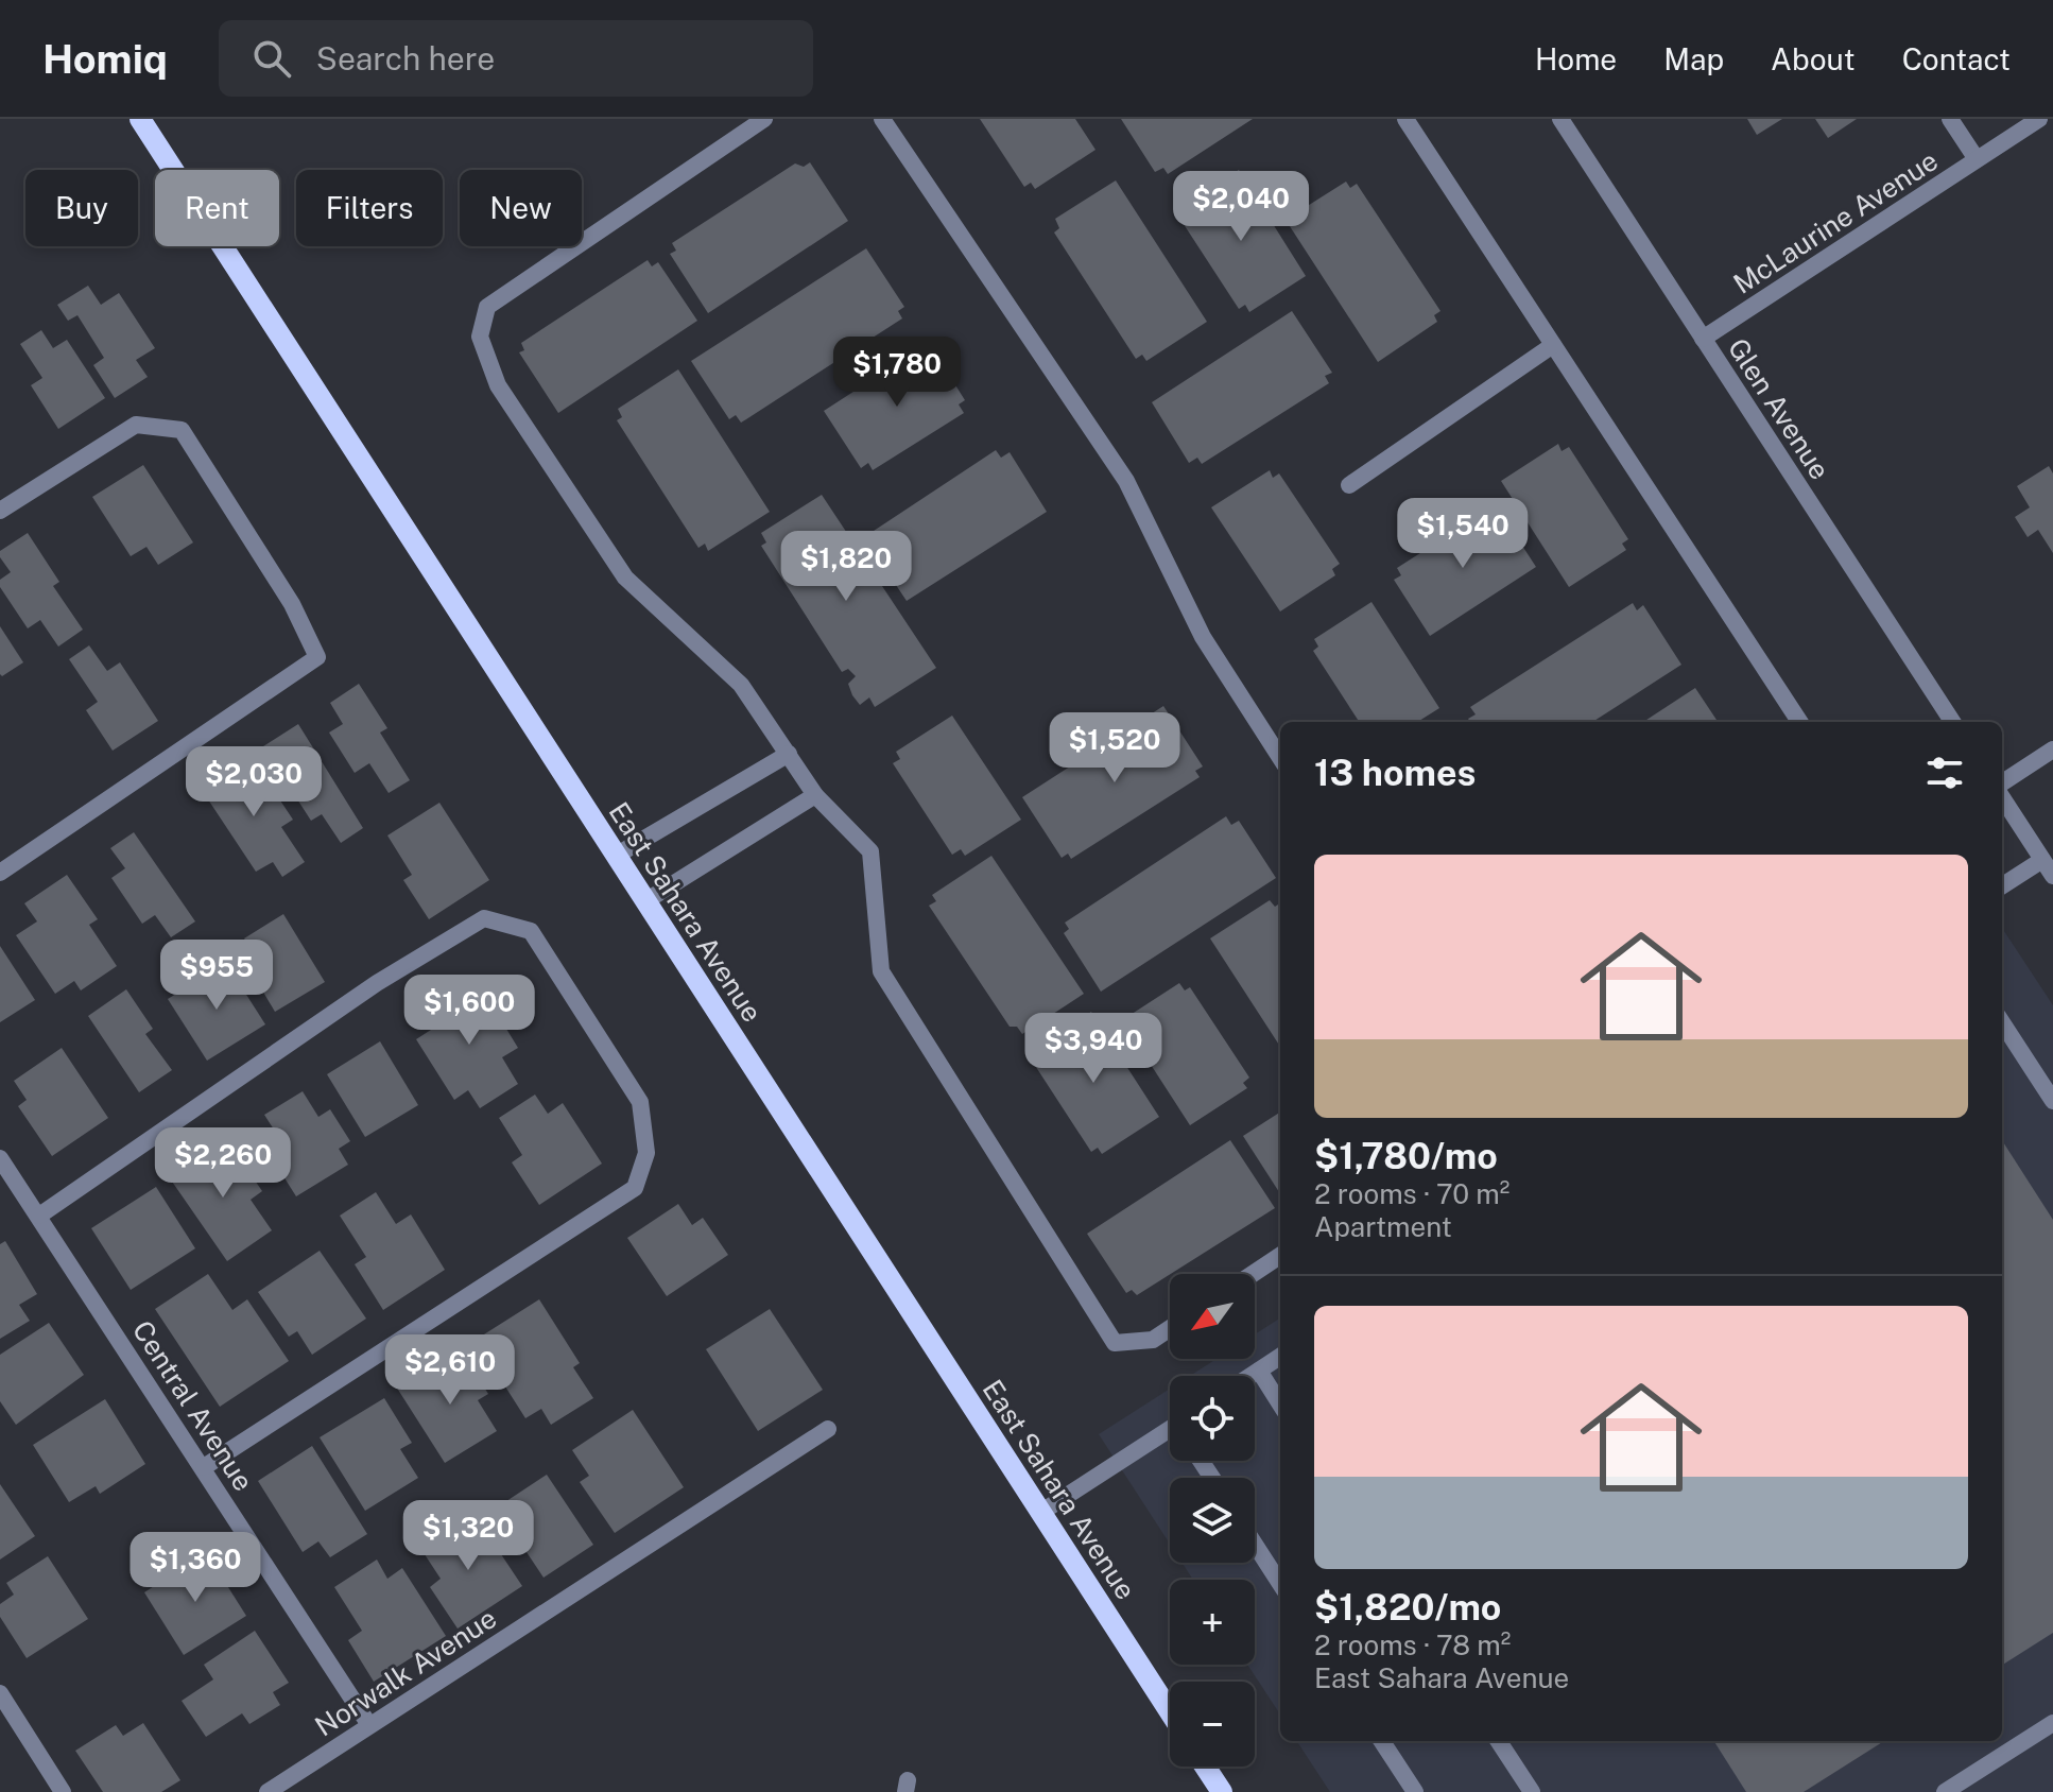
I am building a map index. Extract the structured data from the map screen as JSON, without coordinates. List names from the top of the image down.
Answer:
{
  "streets": {
    "main road": ["East Sahara Avenue"],
    "street": [
      "McLaurine Avenue",
      "Glen Avenue",
      "Central Avenue",
      "Norwalk Avenue"
    ]
  },
  "crossings": [
    ["McLaurine Avenue", "Glen Avenue"],
    ["Central Avenue", "Norwalk Avenue"]
  ],
  "north": "bottom left",
  "page": {
    "header": "Homiq",
    "search": "Search here",
    "nav": [
      "Home",
      "Map",
      "About",
      "Contact"
    ],
    "chip": [
      "Buy",
      "Rent",
      "Filters",
      "New"
    ],
    "price": [
      "$2,040",
      "$1,780",
      "$1,540",
      "$1,820",
      "$1,520",
      "$2,030",
      "$955",
      "$1,600",
      "$3,940",
      "$2,260",
      "$2,610",
      "$1,320",
      "$1,360"
    ],
    "heading": "13 homes",
    "list": [
      {
        "name": "$1,780/mo",
        "note": "2 rooms · 70 m² · Apartment"
      },
      {
        "name": "$1,820/mo",
        "note": "2 rooms · 78 m² · East Sahara Avenue"
      }
    ],
    "map_buttons": ["+", "−"]
  }
}
